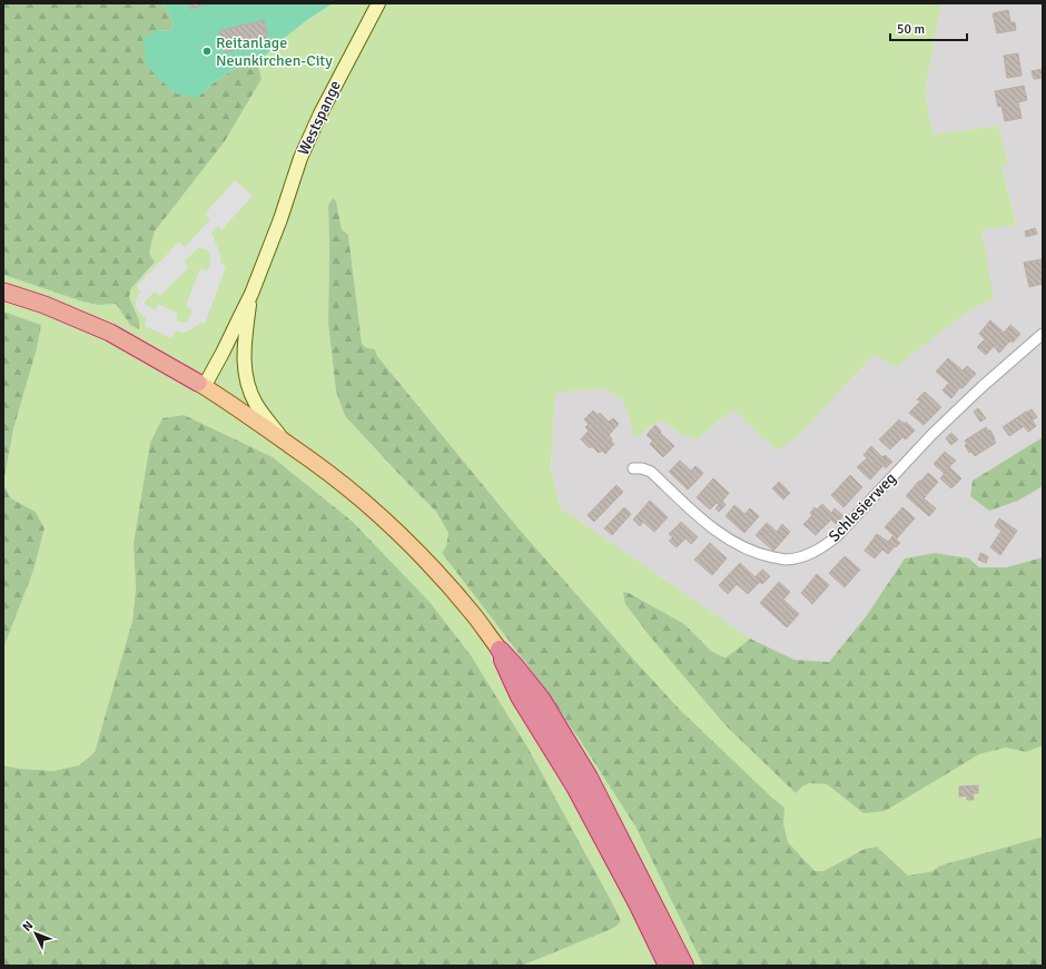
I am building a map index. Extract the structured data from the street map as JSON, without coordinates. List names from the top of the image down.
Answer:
{
  "streets": {
    "main road": ["Westspange"],
    "street": ["Schlesierweg"]
  },
  "places": ["Reitanlage Neunkirchen-City"],
  "scale_bar": "50 m",
  "north": "top left"
}
